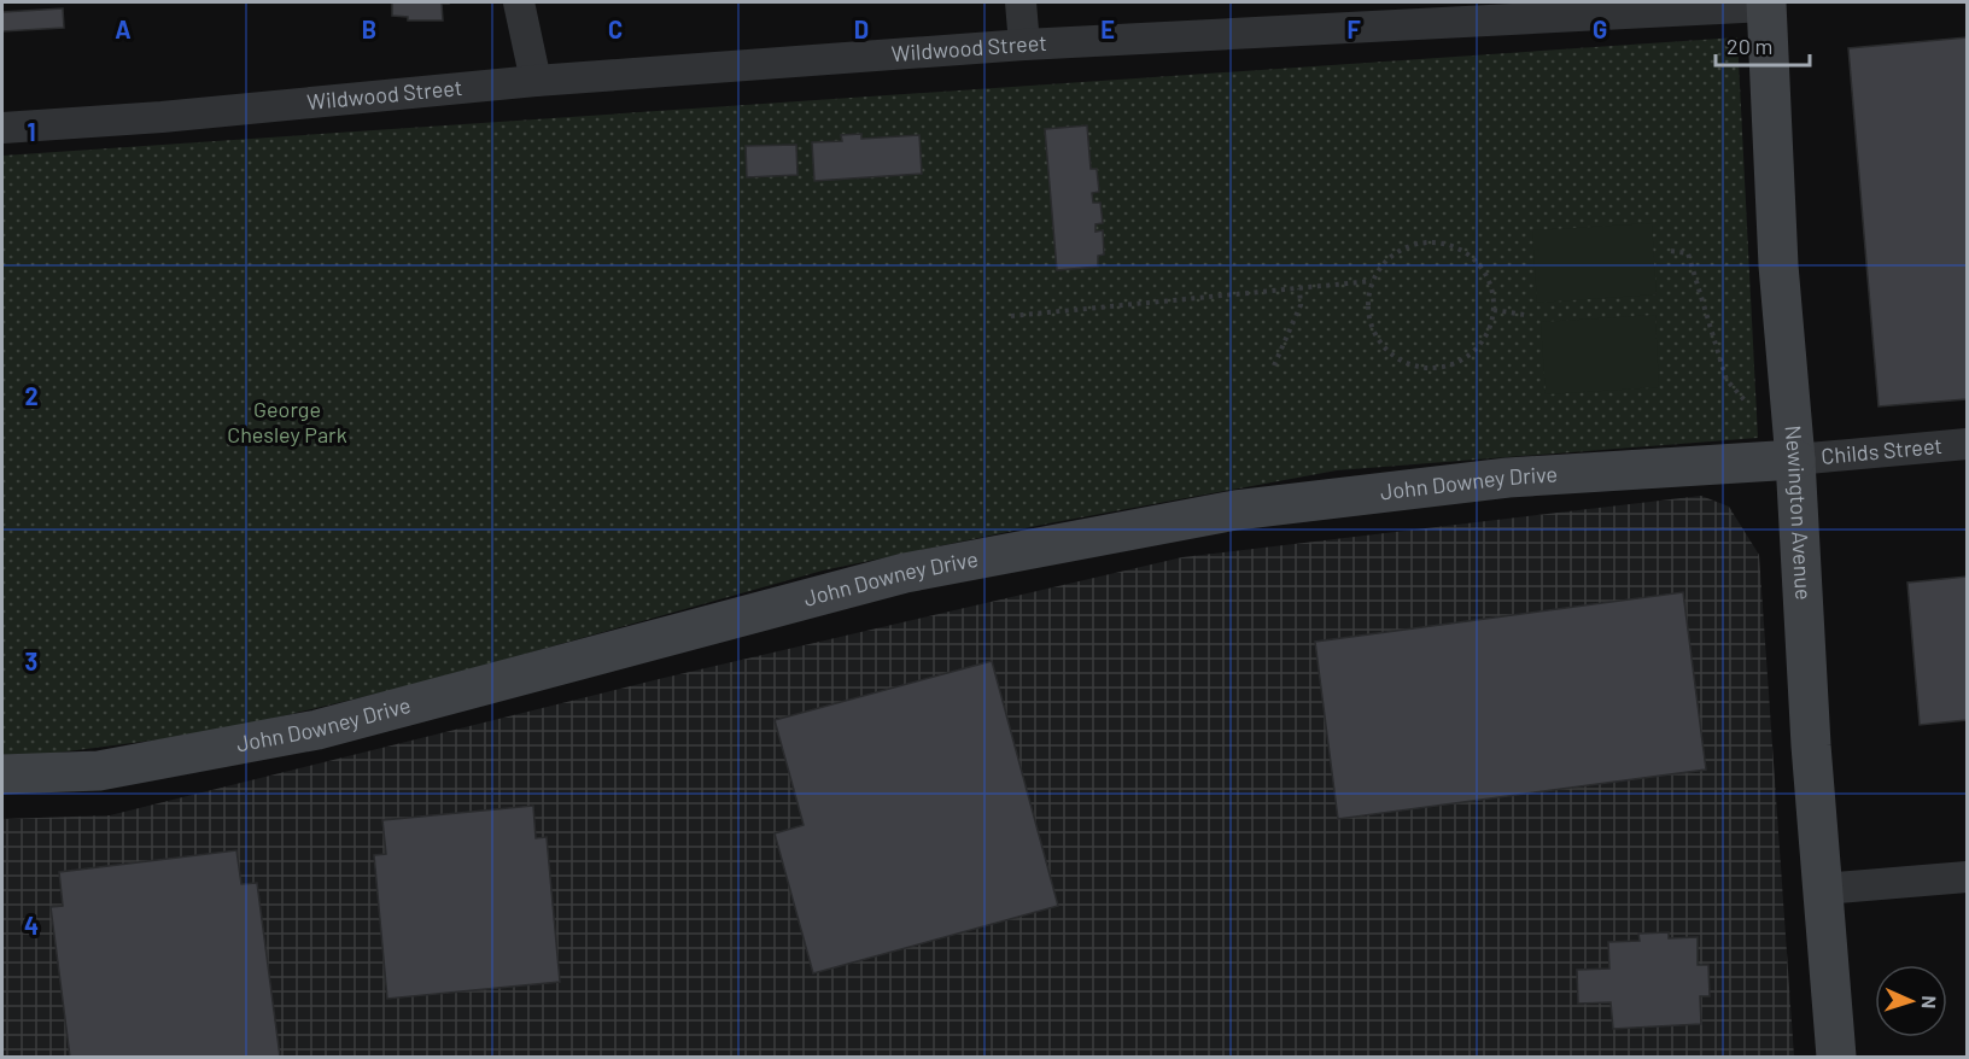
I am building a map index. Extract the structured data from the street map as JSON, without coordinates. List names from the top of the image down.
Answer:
{
  "streets": {
    "street": [
      "Wildwood Street",
      "Childs Street",
      "John Downey Drive",
      "Newington Avenue"
    ]
  },
  "crossings": [
    ["Wildwood Street", "Newington Avenue"],
    ["Childs Street", "John Downey Drive"],
    ["Childs Street", "Newington Avenue"],
    ["John Downey Drive", "Newington Avenue"]
  ],
  "parks": ["George Chesley Park"],
  "scale_bar": "20 m",
  "north": "right",
  "grid": {
    "columns": [
      "A",
      "B",
      "C",
      "D",
      "E",
      "F",
      "G"
    ],
    "rows": [
      "1",
      "2",
      "3",
      "4"
    ]
  }
}
